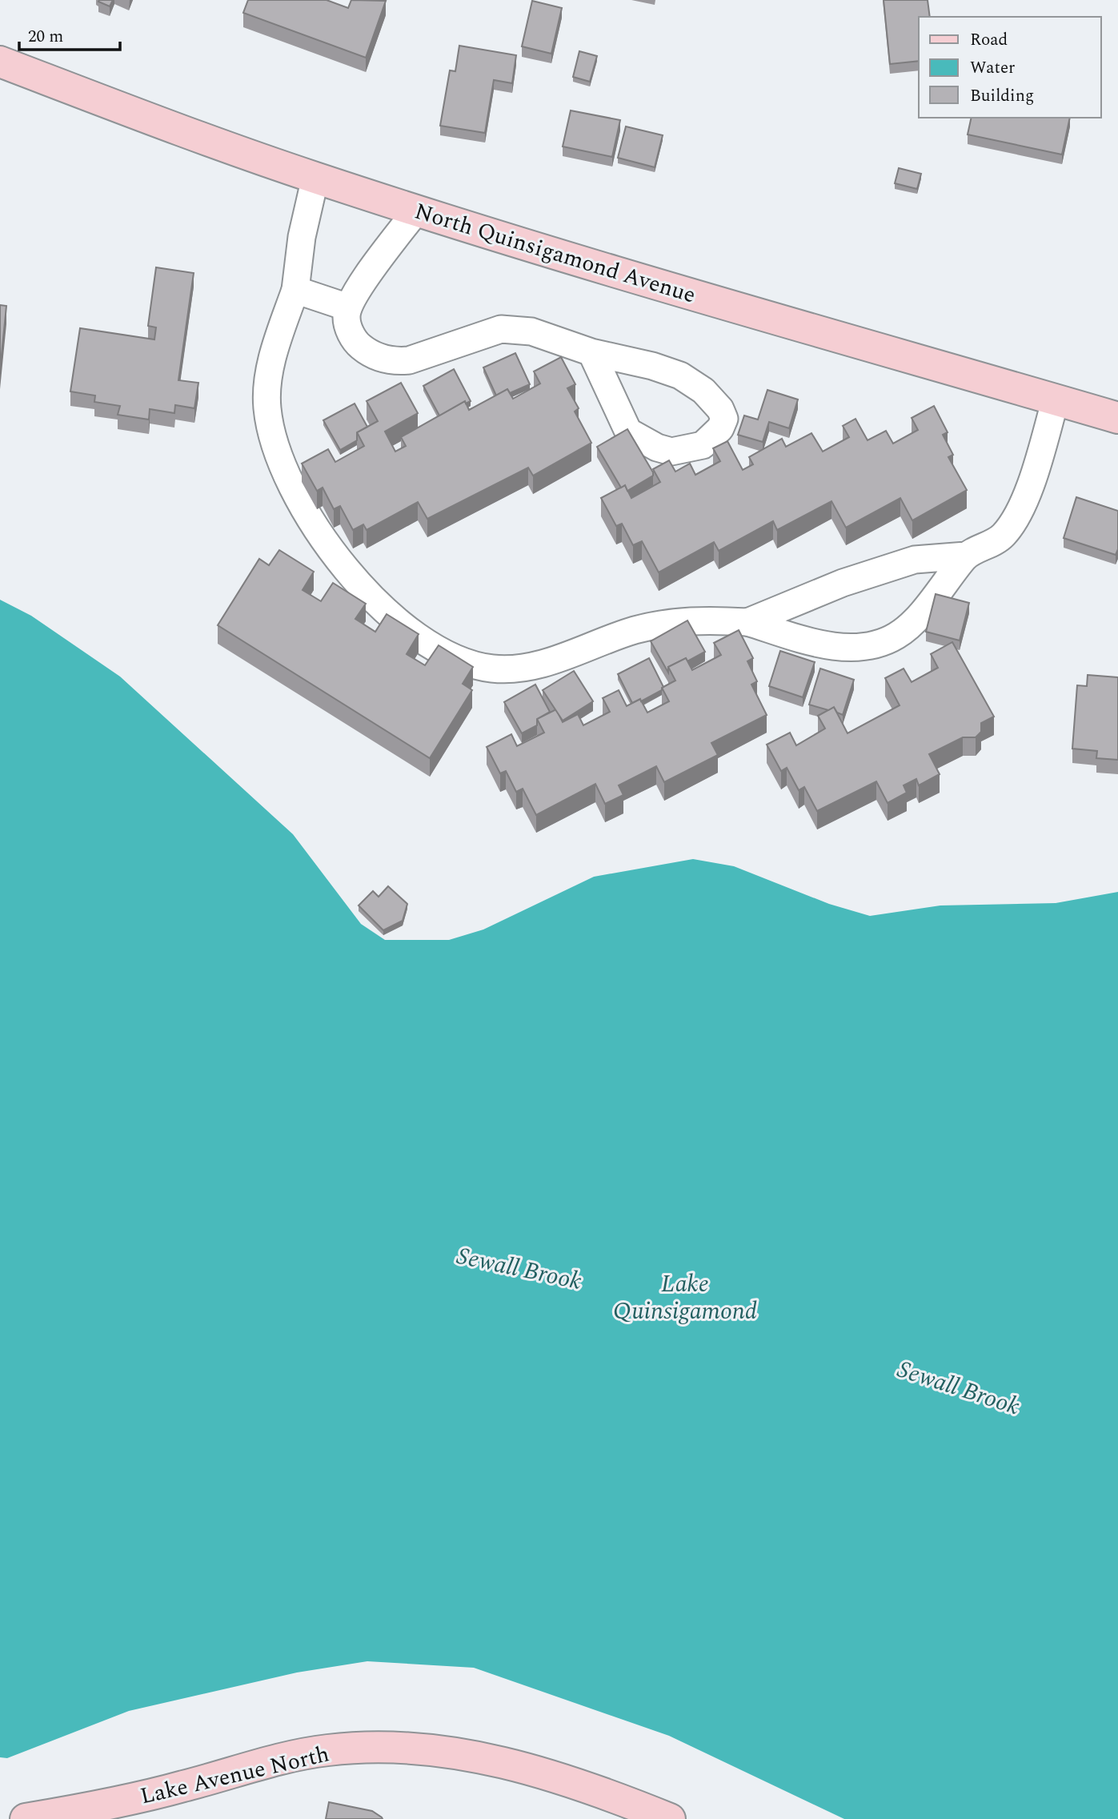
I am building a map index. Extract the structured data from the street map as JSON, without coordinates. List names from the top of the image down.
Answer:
{
  "streets": {
    "main road": ["North Quinsigamond Avenue", "Lake Avenue North"]
  },
  "water": ["Sewall Brook", "Lake Quinsigamond"],
  "legend": ["Road", "Water", "Building"],
  "scale_bar": "20 m"
}
